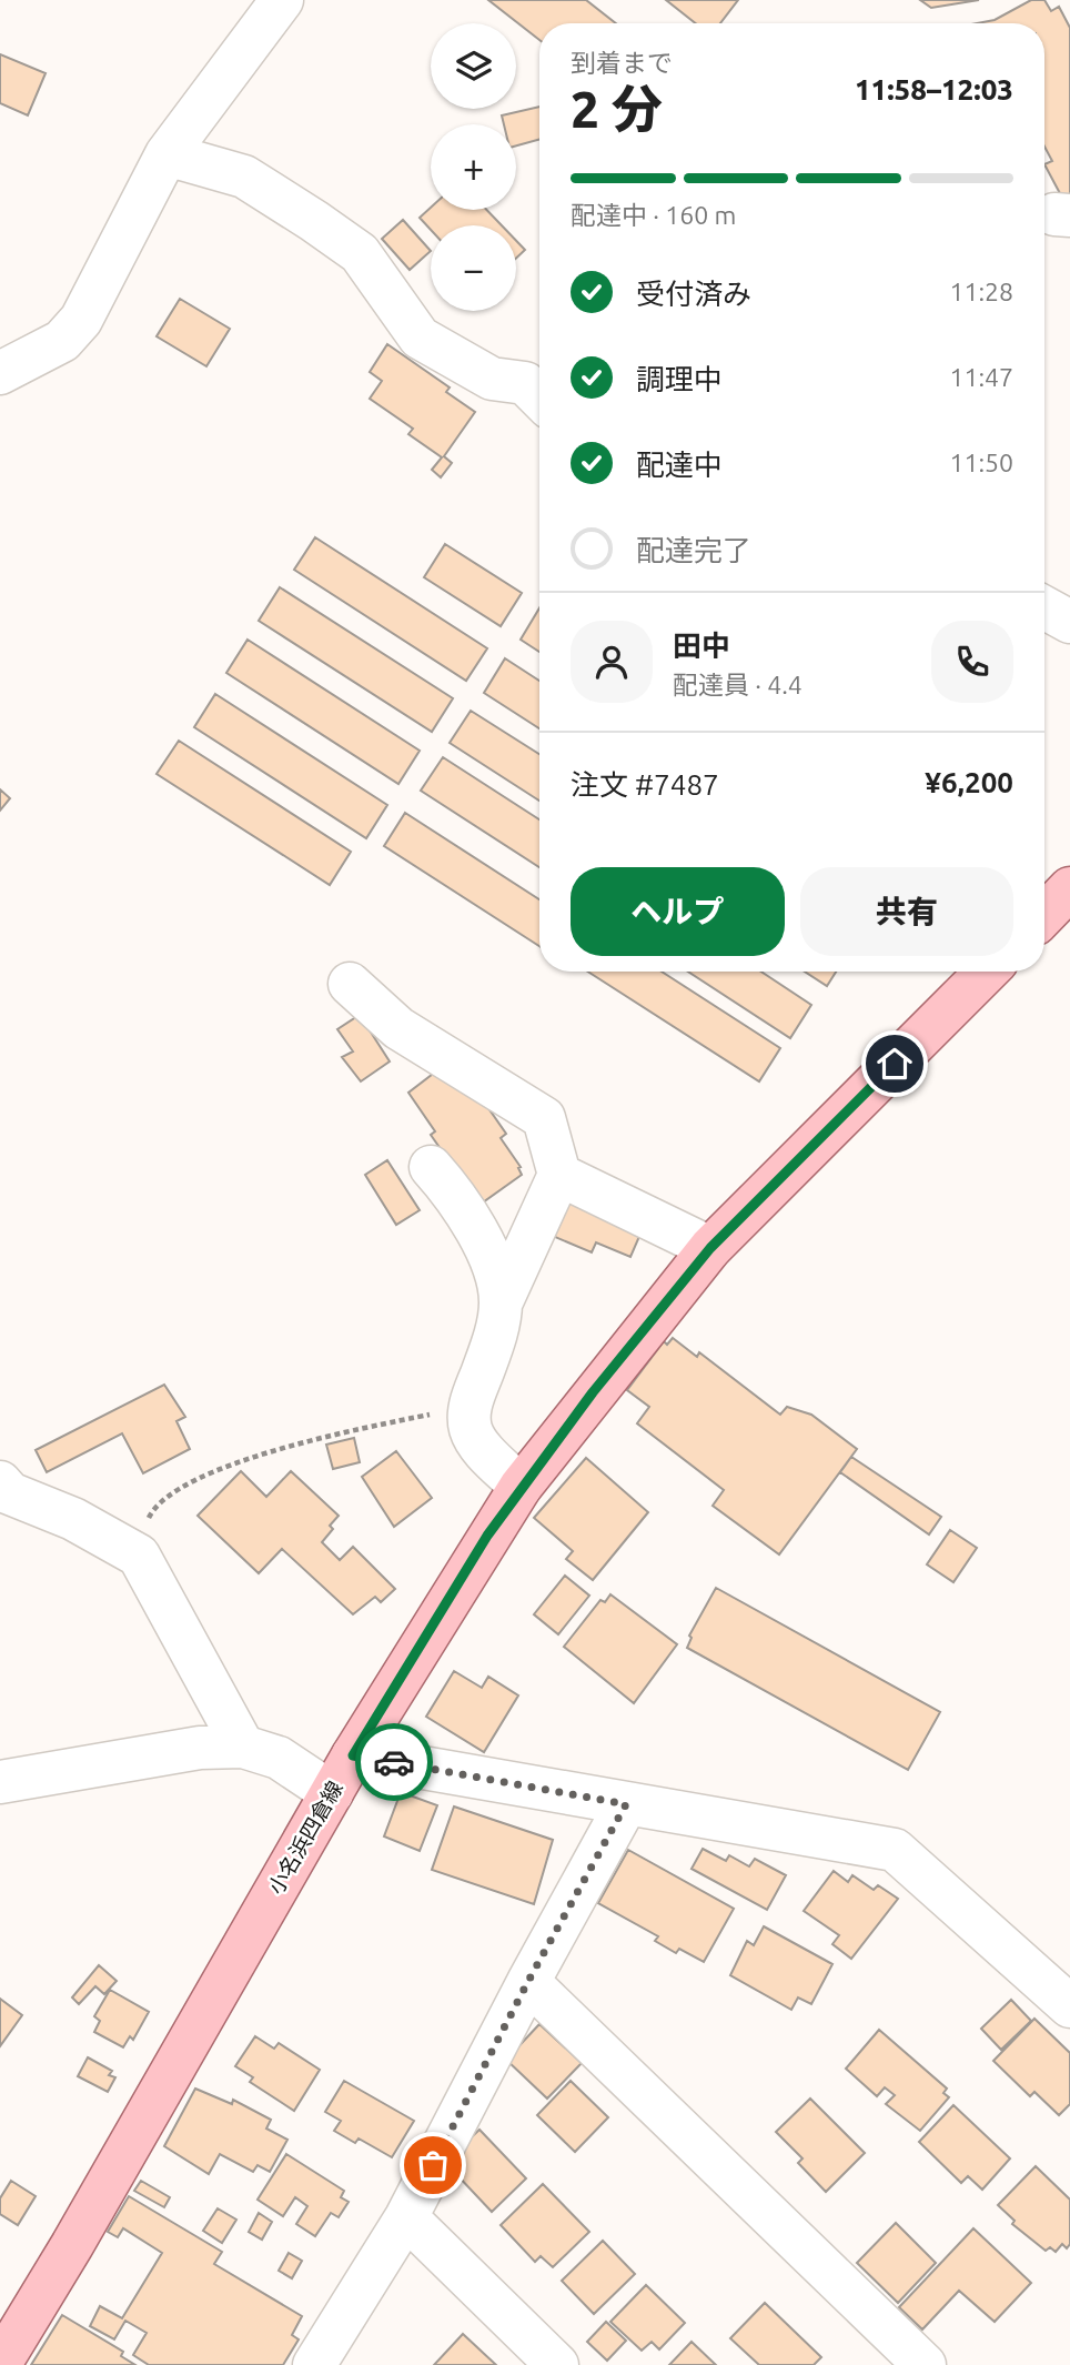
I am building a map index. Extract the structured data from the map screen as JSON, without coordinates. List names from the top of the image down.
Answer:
{
  "streets": {
    "main road": ["小名浜四倉線"]
  },
  "page": {
    "map_buttons": ["+", "−"],
    "heading": ["2 分", "到着まで", "11:58–12:03"],
    "panel": [
      "田中",
      "配達員 · 4.4",
      "注文 #7487",
      "¥6,200"
    ],
    "bar": "配達中 · 160 m",
    "list": [
      ["受付済み", "11:28"],
      ["調理中", "11:47"],
      ["配達中", "11:50"],
      "配達完了"
    ],
    "buttons": ["ヘルプ", "共有"]
  }
}
